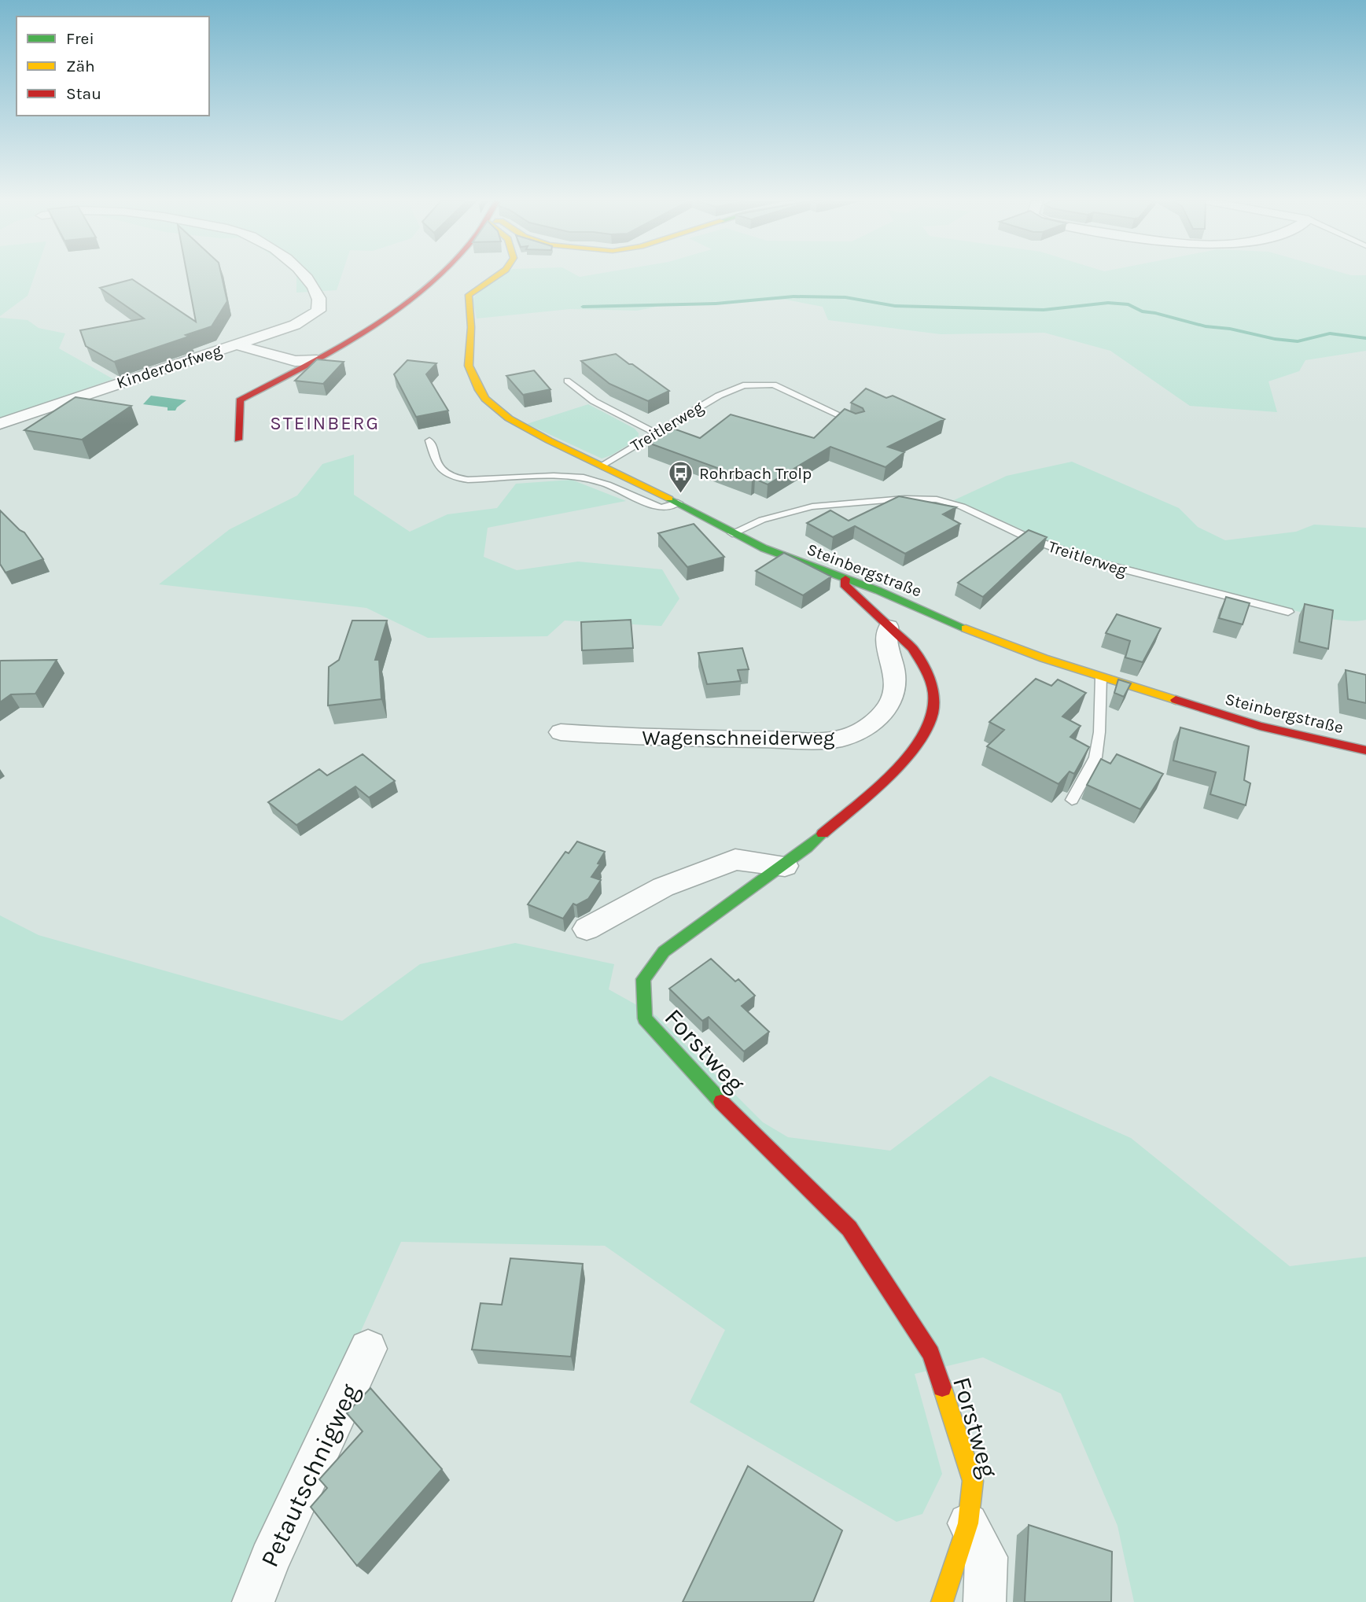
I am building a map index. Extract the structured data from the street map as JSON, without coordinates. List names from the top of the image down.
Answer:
{
  "streets": {
    "street": [
      "Kinderdorfweg",
      "Steinbergstraße",
      "Wagenschneiderweg",
      "Forstweg",
      "Petautschnigweg"
    ],
    "lane": ["Treitlerweg"]
  },
  "crossings": [
    ["Treitlerweg", "Steinbergstraße"],
    ["Steinbergstraße", "Forstweg"],
    ["Wagenschneiderweg", "Forstweg"]
  ],
  "districts": ["STEINBERG"],
  "places": {
    "bus stop": ["Rohrbach Trolp"]
  },
  "legend": ["Frei", "Zäh", "Stau"]
}
